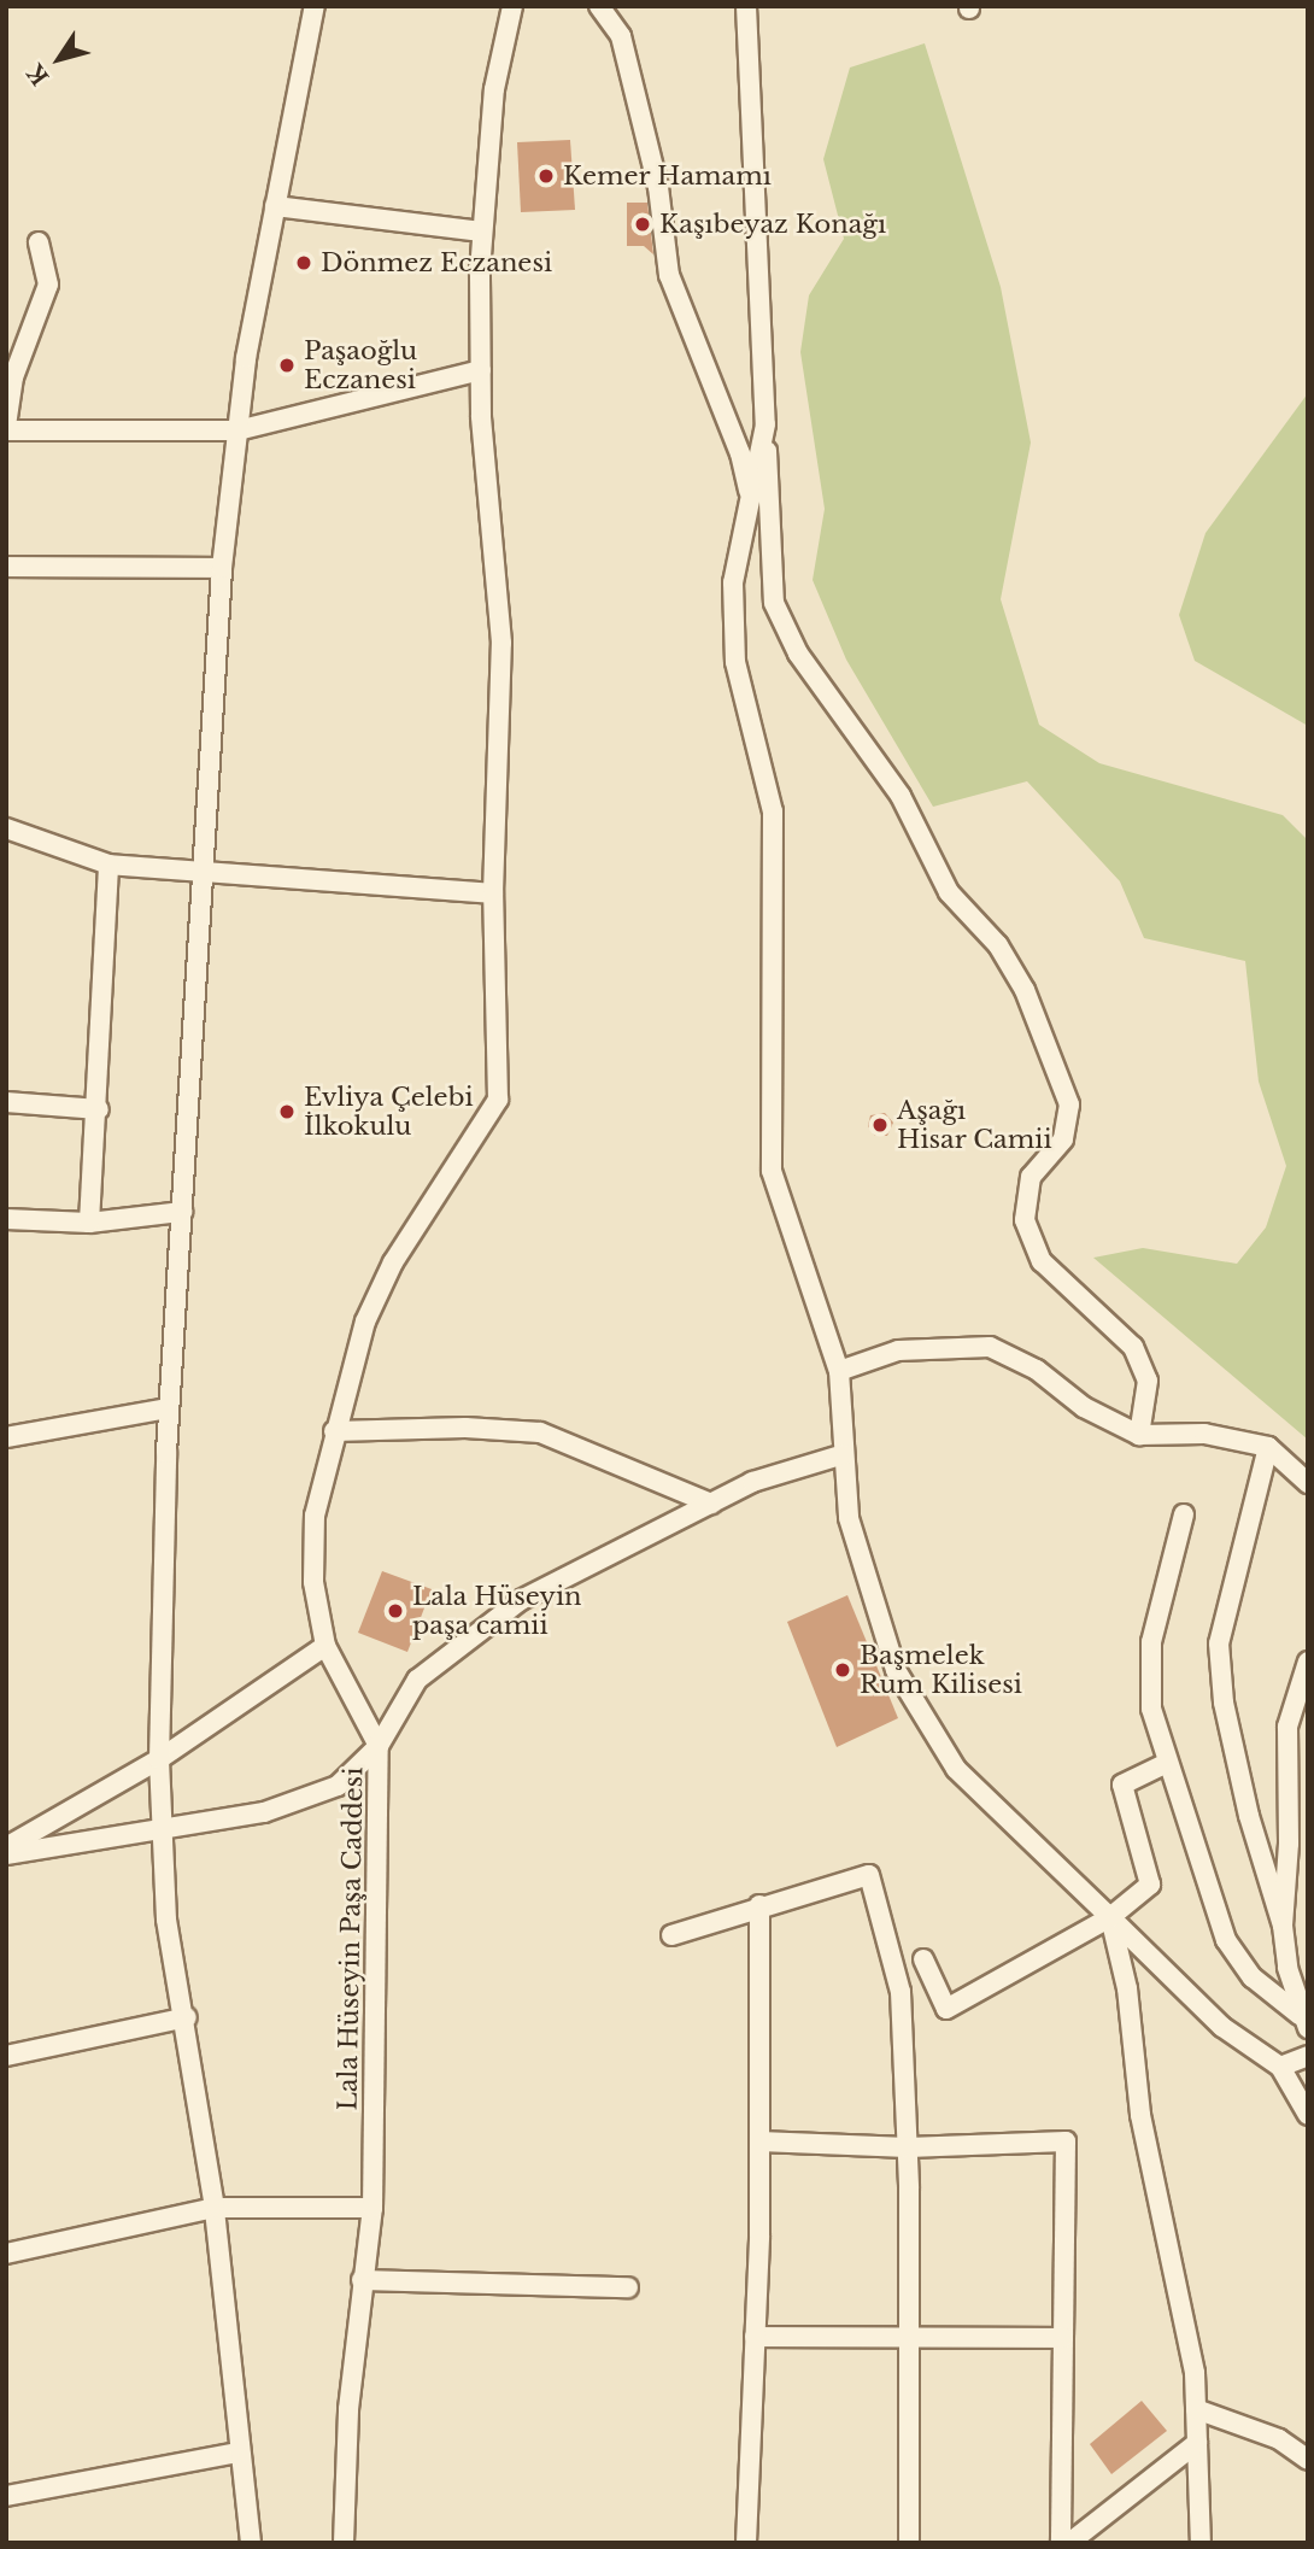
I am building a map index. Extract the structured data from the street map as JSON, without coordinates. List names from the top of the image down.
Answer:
{
  "streets": {
    "street": ["Lala Hüseyin Paşa Caddesi"]
  },
  "places": [
    "Kemer Hamamı",
    "Kaşıbeyaz Konağı",
    "Dönmez Eczanesi",
    "Paşaoğlu Eczanesi",
    "Evliya Çelebi İlkokulu",
    "Aşağı Hisar Camii",
    "Lala Hüseyin paşa camii",
    "Başmelek Rum Kilisesi"
  ],
  "north": "bottom left"
}
